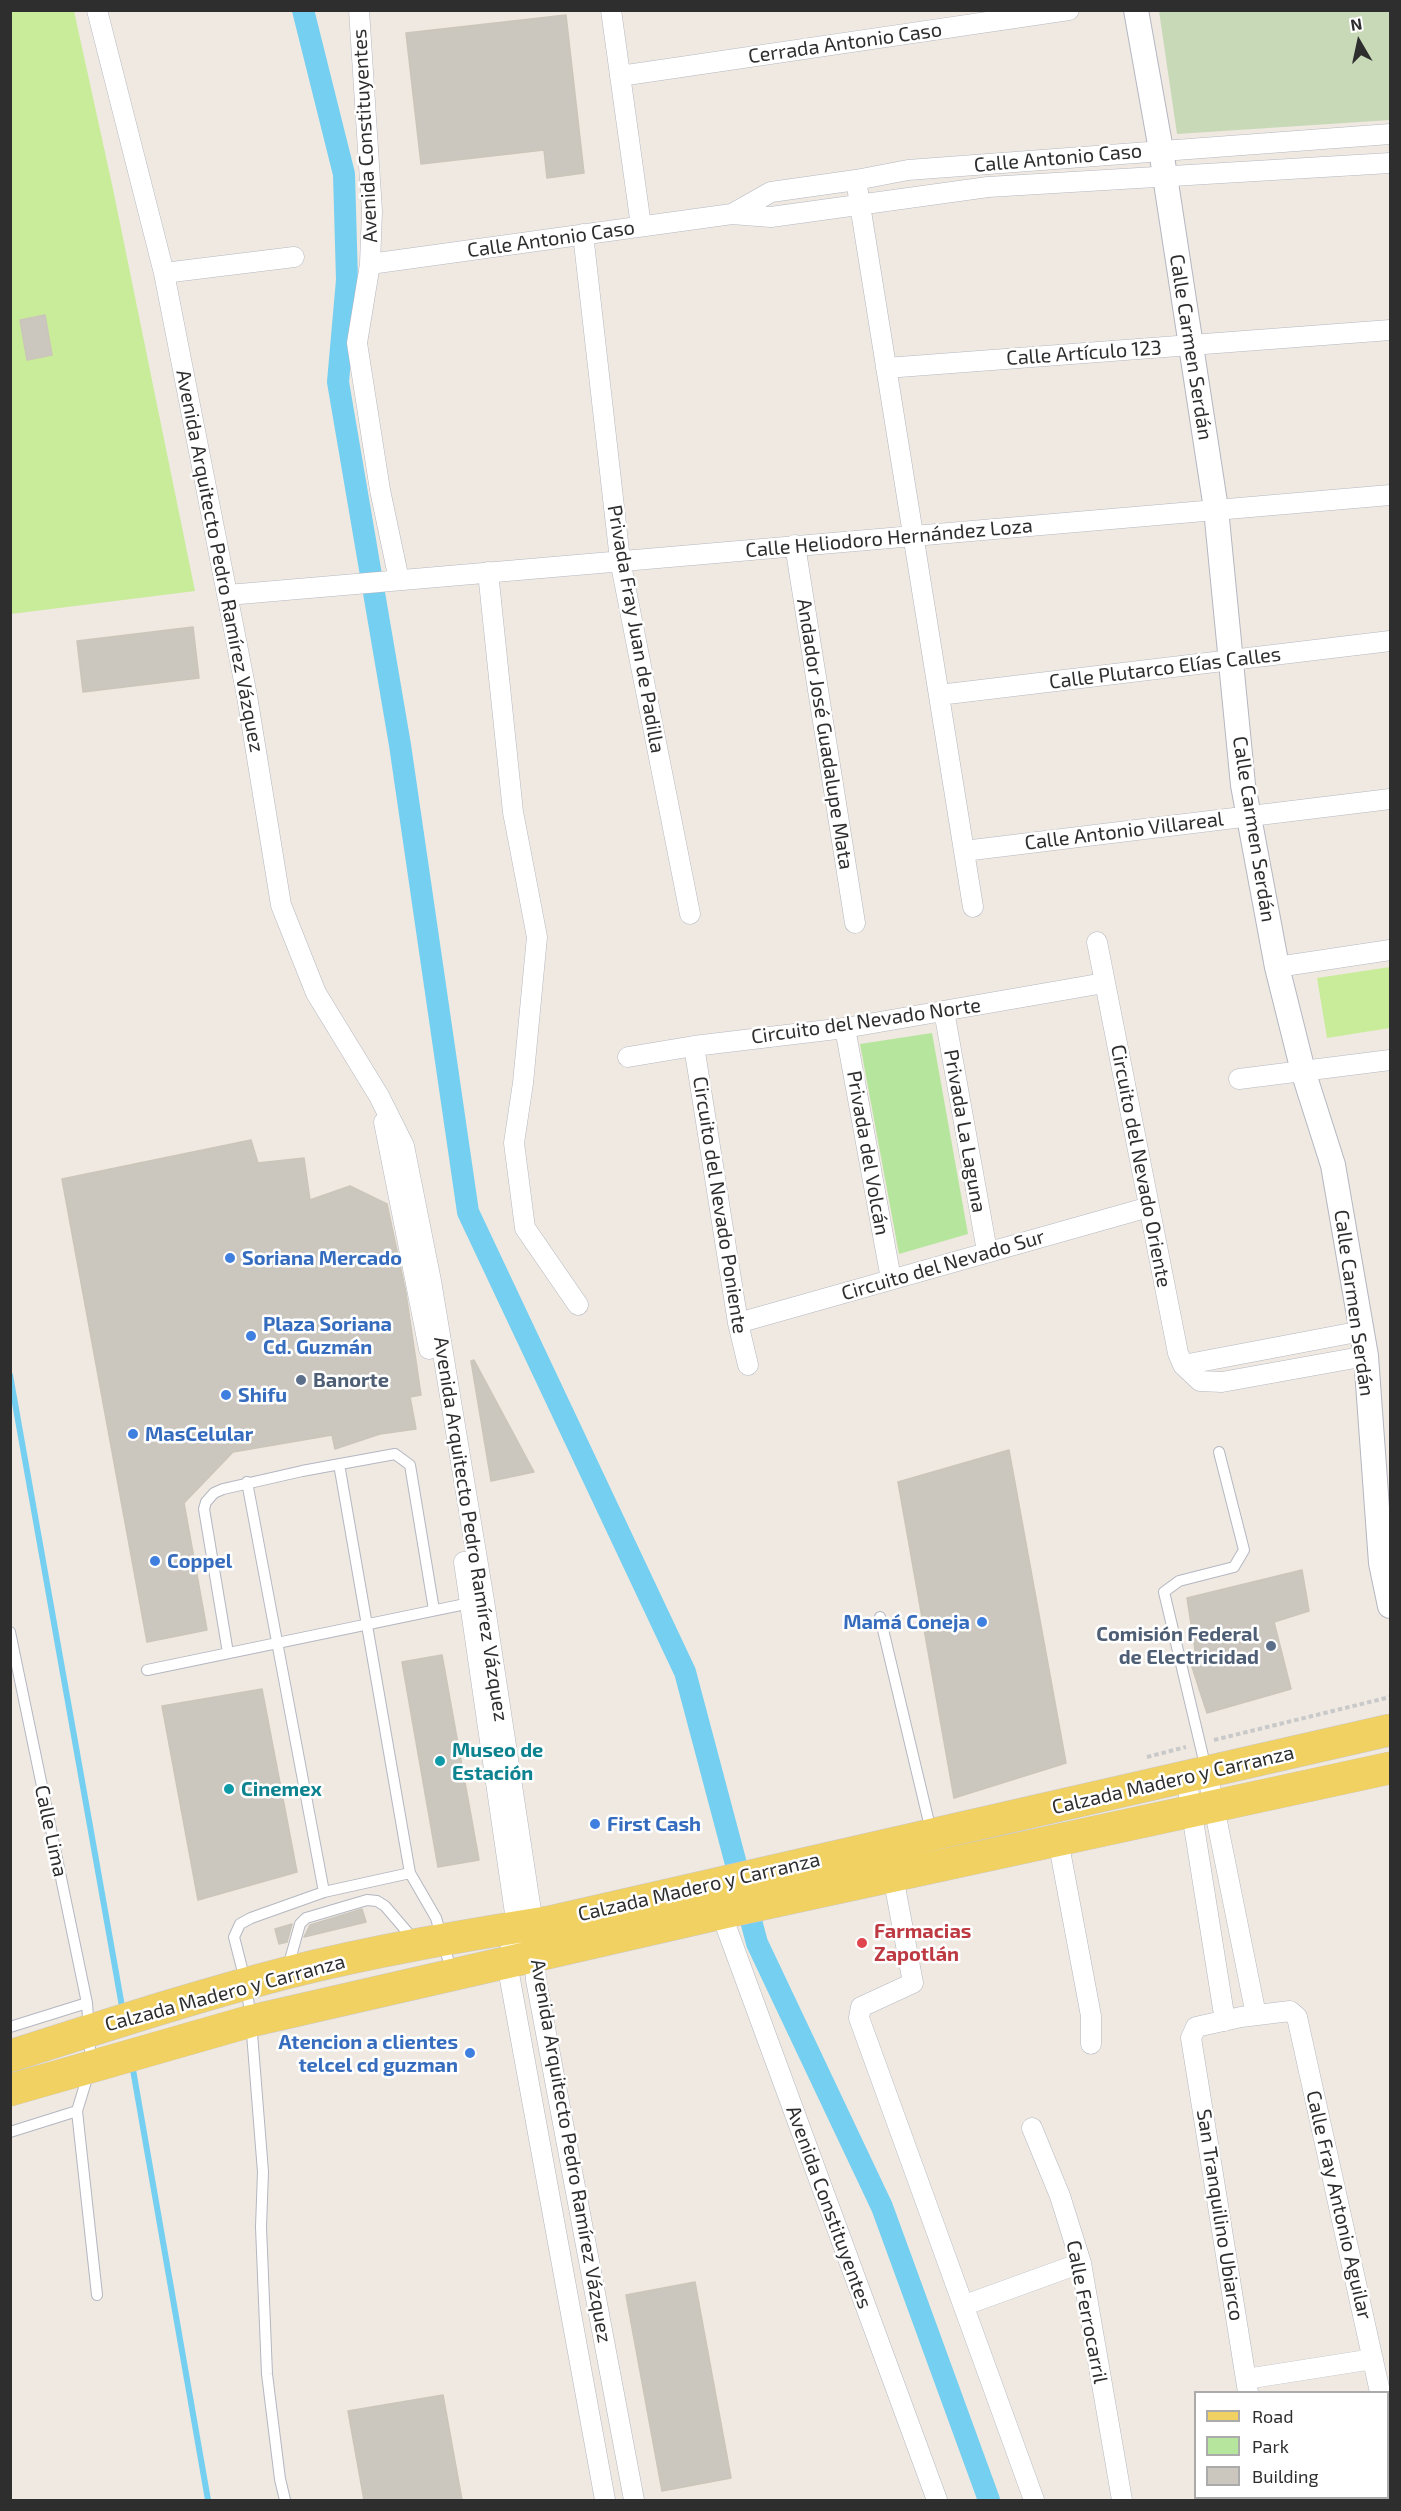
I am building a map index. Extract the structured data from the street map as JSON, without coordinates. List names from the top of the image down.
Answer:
{
  "streets": {
    "main road": ["Calzada Madero y Carranza"],
    "street": [
      "Cerrada Antonio Caso",
      "Avenida Constituyentes",
      "Calle Antonio Caso",
      "Calle Carmen Serdán",
      "Calle Artículo 123",
      "Calle Heliodoro Hernández Loza",
      "Avenida Arquitecto Pedro Ramírez Vázquez",
      "Privada Fray Juan de Padilla",
      "Calle Plutarco Elías Calles",
      "Andador José Guadalupe Mata",
      "Calle Antonio Villareal",
      "Circuito del Nevado Norte",
      "Privada La Laguna",
      "Privada del Volcán",
      "Circuito del Nevado Oriente",
      "Circuito del Nevado Poniente",
      "Circuito del Nevado Sur",
      "Calle Fray Antonio Aguilar",
      "San Tranquilino Ubiarco",
      "Calle Ferrocarril"
    ],
    "lane": ["Calle Lima"]
  },
  "crossings": [
    ["Avenida Constituyentes", "Calle Antonio Caso"],
    ["Avenida Constituyentes", "Calle Heliodoro Hernández Loza"],
    ["Avenida Constituyentes", "Calzada Madero y Carranza"],
    ["Calle Antonio Caso", "Calle Carmen Serdán"],
    ["Calle Antonio Caso", "Privada Fray Juan de Padilla"],
    ["Calle Carmen Serdán", "Calle Artículo 123"],
    ["Calle Carmen Serdán", "Calle Heliodoro Hernández Loza"],
    ["Calle Carmen Serdán", "Calle Plutarco Elías Calles"],
    ["Calle Carmen Serdán", "Calle Antonio Villareal"],
    ["Calle Heliodoro Hernández Loza", "Avenida Arquitecto Pedro Ramírez Vázquez"],
    ["Calle Heliodoro Hernández Loza", "Privada Fray Juan de Padilla"],
    ["Calle Heliodoro Hernández Loza", "Andador José Guadalupe Mata"],
    ["Avenida Arquitecto Pedro Ramírez Vázquez", "Calzada Madero y Carranza"],
    ["Circuito del Nevado Norte", "Privada La Laguna"],
    ["Circuito del Nevado Norte", "Privada del Volcán"],
    ["Circuito del Nevado Norte", "Circuito del Nevado Oriente"],
    ["Circuito del Nevado Norte", "Circuito del Nevado Poniente"],
    ["Privada La Laguna", "Circuito del Nevado Sur"],
    ["Privada del Volcán", "Circuito del Nevado Sur"],
    ["Circuito del Nevado Oriente", "Circuito del Nevado Sur"],
    ["Circuito del Nevado Poniente", "Circuito del Nevado Sur"],
    ["Calzada Madero y Carranza", "Calle Lima"]
  ],
  "places": [
    "Soriana Mercado",
    "Plaza Soriana Cd. Guzmán",
    "Banorte",
    "Shifu",
    "MasCelular",
    "Coppel",
    "Mamá Coneja",
    "Comisión Federal de Electricidad",
    "Museo de Estación",
    "Cinemex",
    "First Cash",
    "Farmacias Zapotlán",
    "Atencion a clientes telcel cd guzman"
  ],
  "legend": ["Road", "Park", "Building"],
  "north": "top"
}
